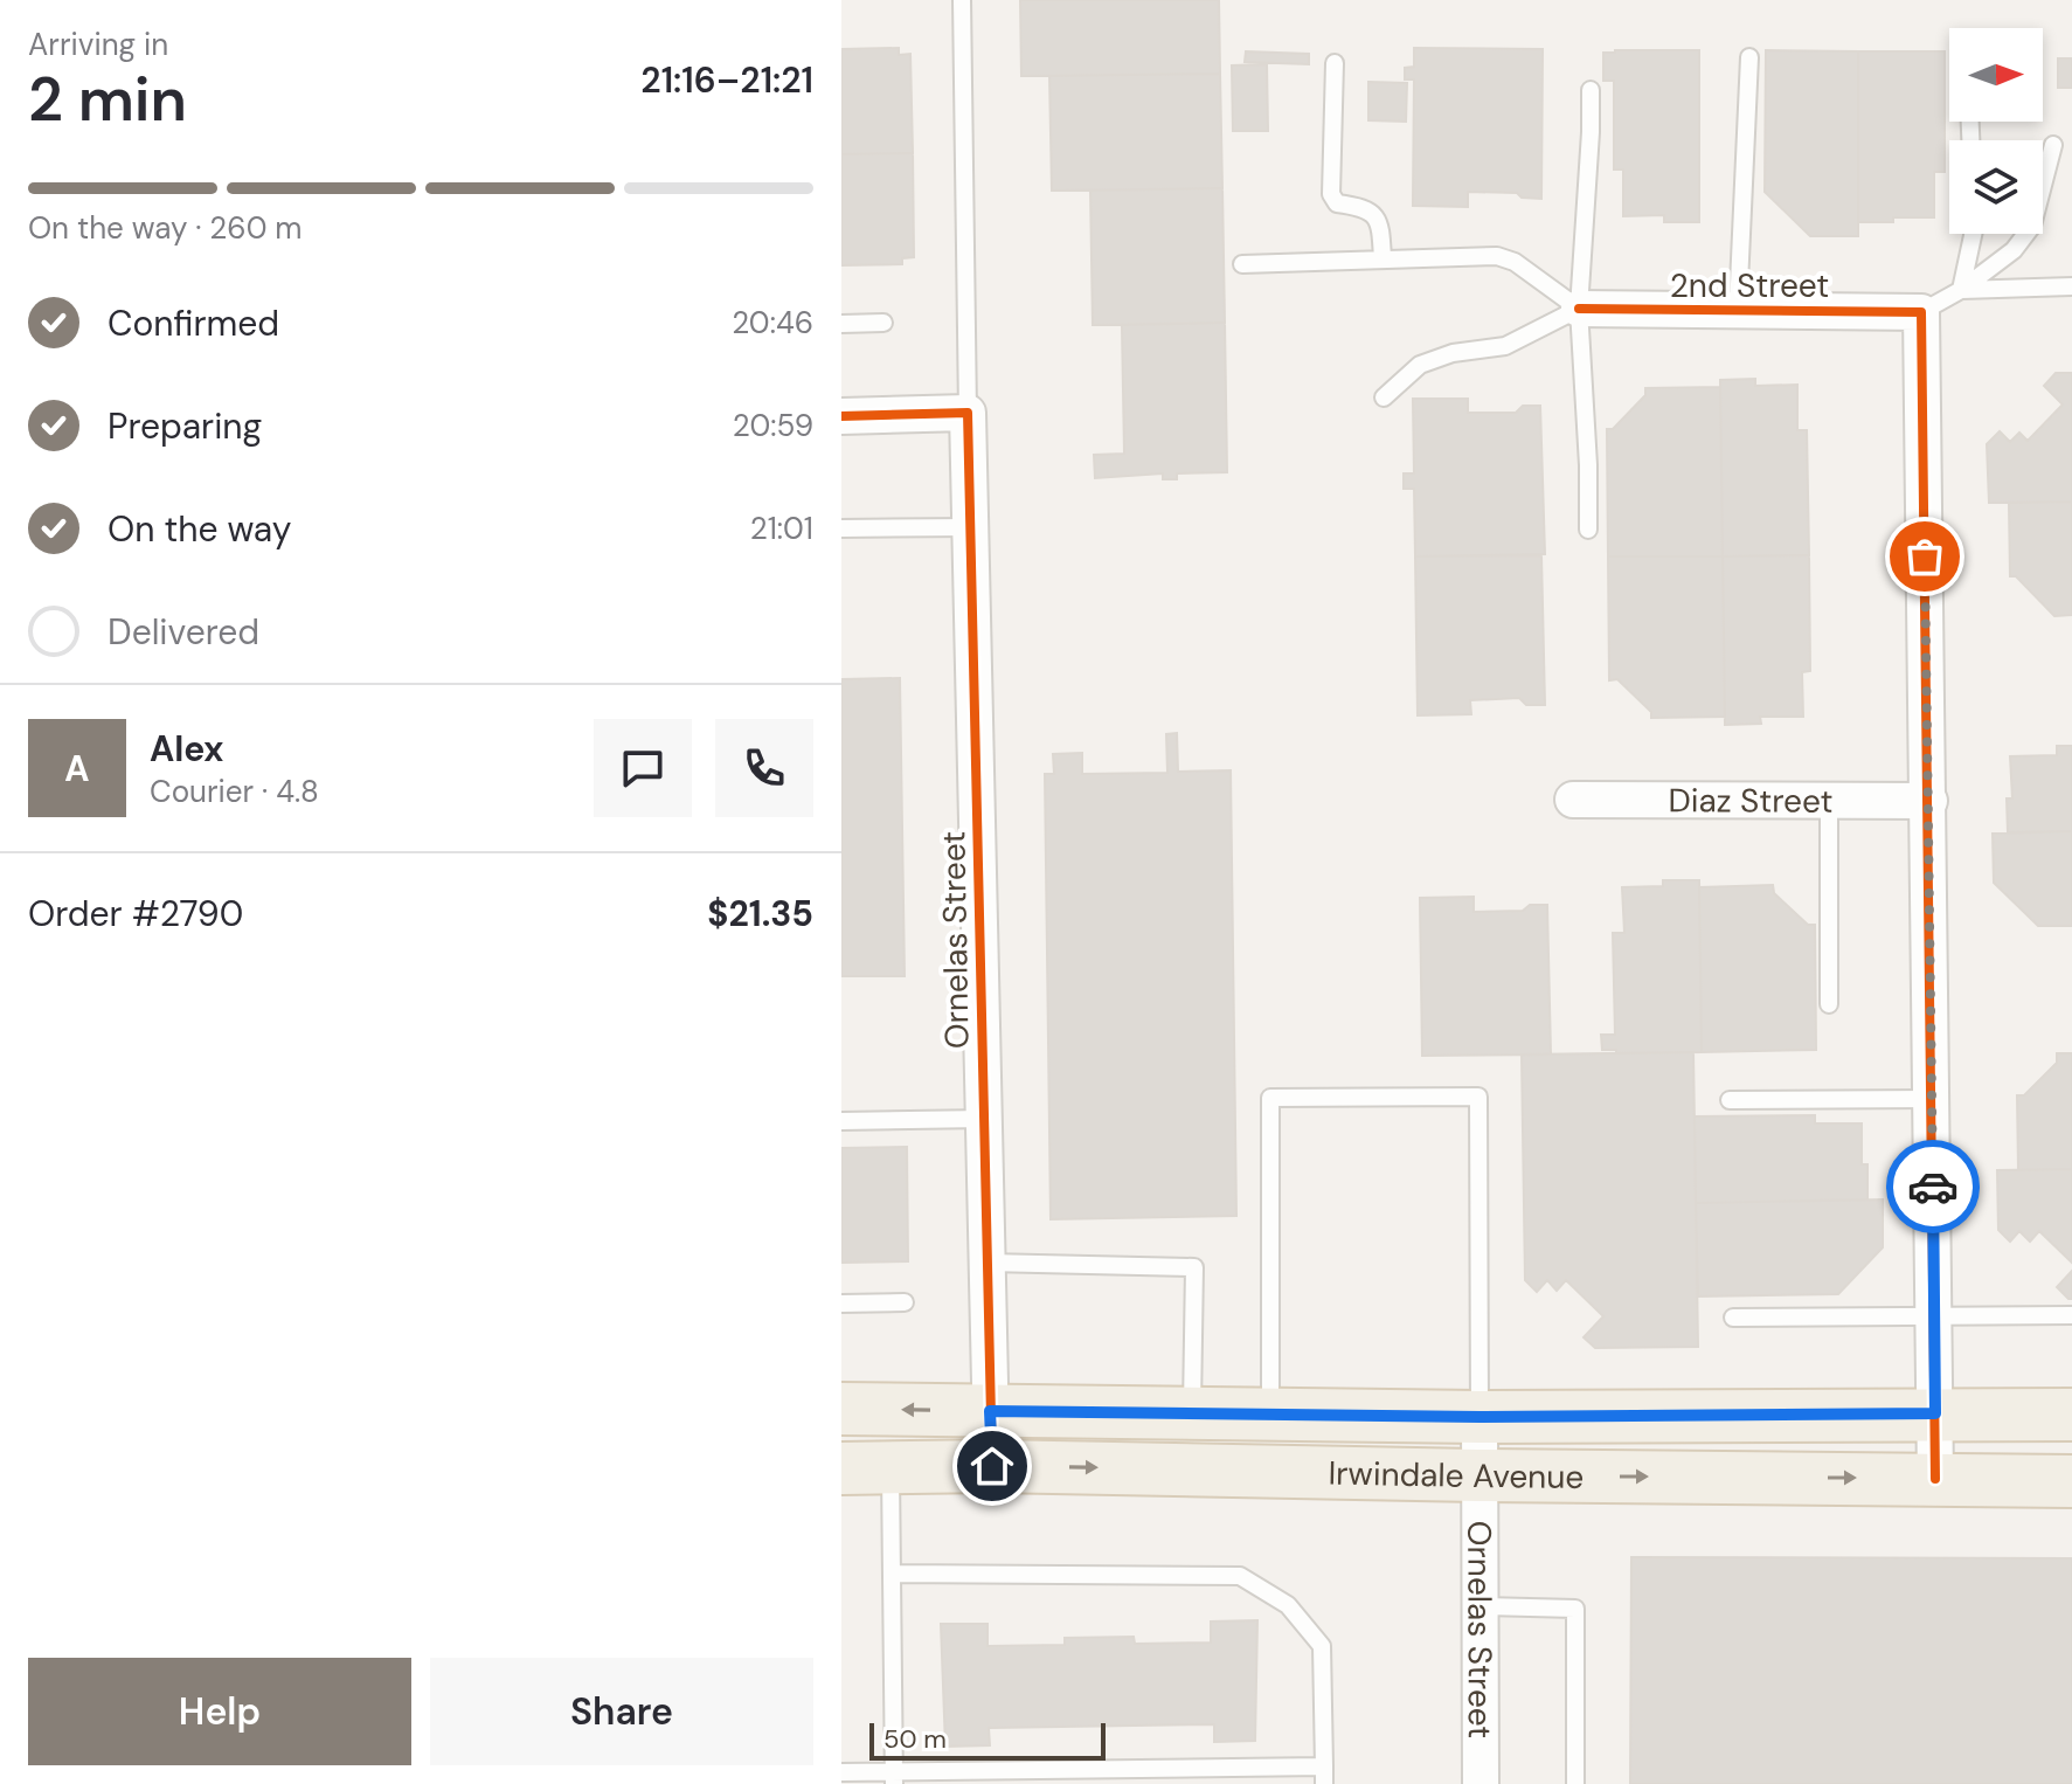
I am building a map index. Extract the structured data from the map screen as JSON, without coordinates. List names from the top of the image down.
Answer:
{
  "streets": {
    "main road": ["Irwindale Avenue"],
    "street": ["2nd Street", "Diaz Street", "Ornelas Street"]
  },
  "crossings": [
    ["Ornelas Street", "Irwindale Avenue"]
  ],
  "scale_bar": "50 m",
  "north": "right",
  "page": {
    "heading": ["2 min", "Arriving in", "21:16–21:21"],
    "panel": [
      "Alex",
      "Courier · 4.8",
      "Order #2790",
      "$21.35"
    ],
    "bar": "On the way · 260 m",
    "list": [
      ["Confirmed", "20:46"],
      ["Preparing", "20:59"],
      ["On the way", "21:01"],
      "Delivered"
    ],
    "round": "A",
    "buttons": ["Help", "Share"],
    "scale": "50 m"
  }
}
